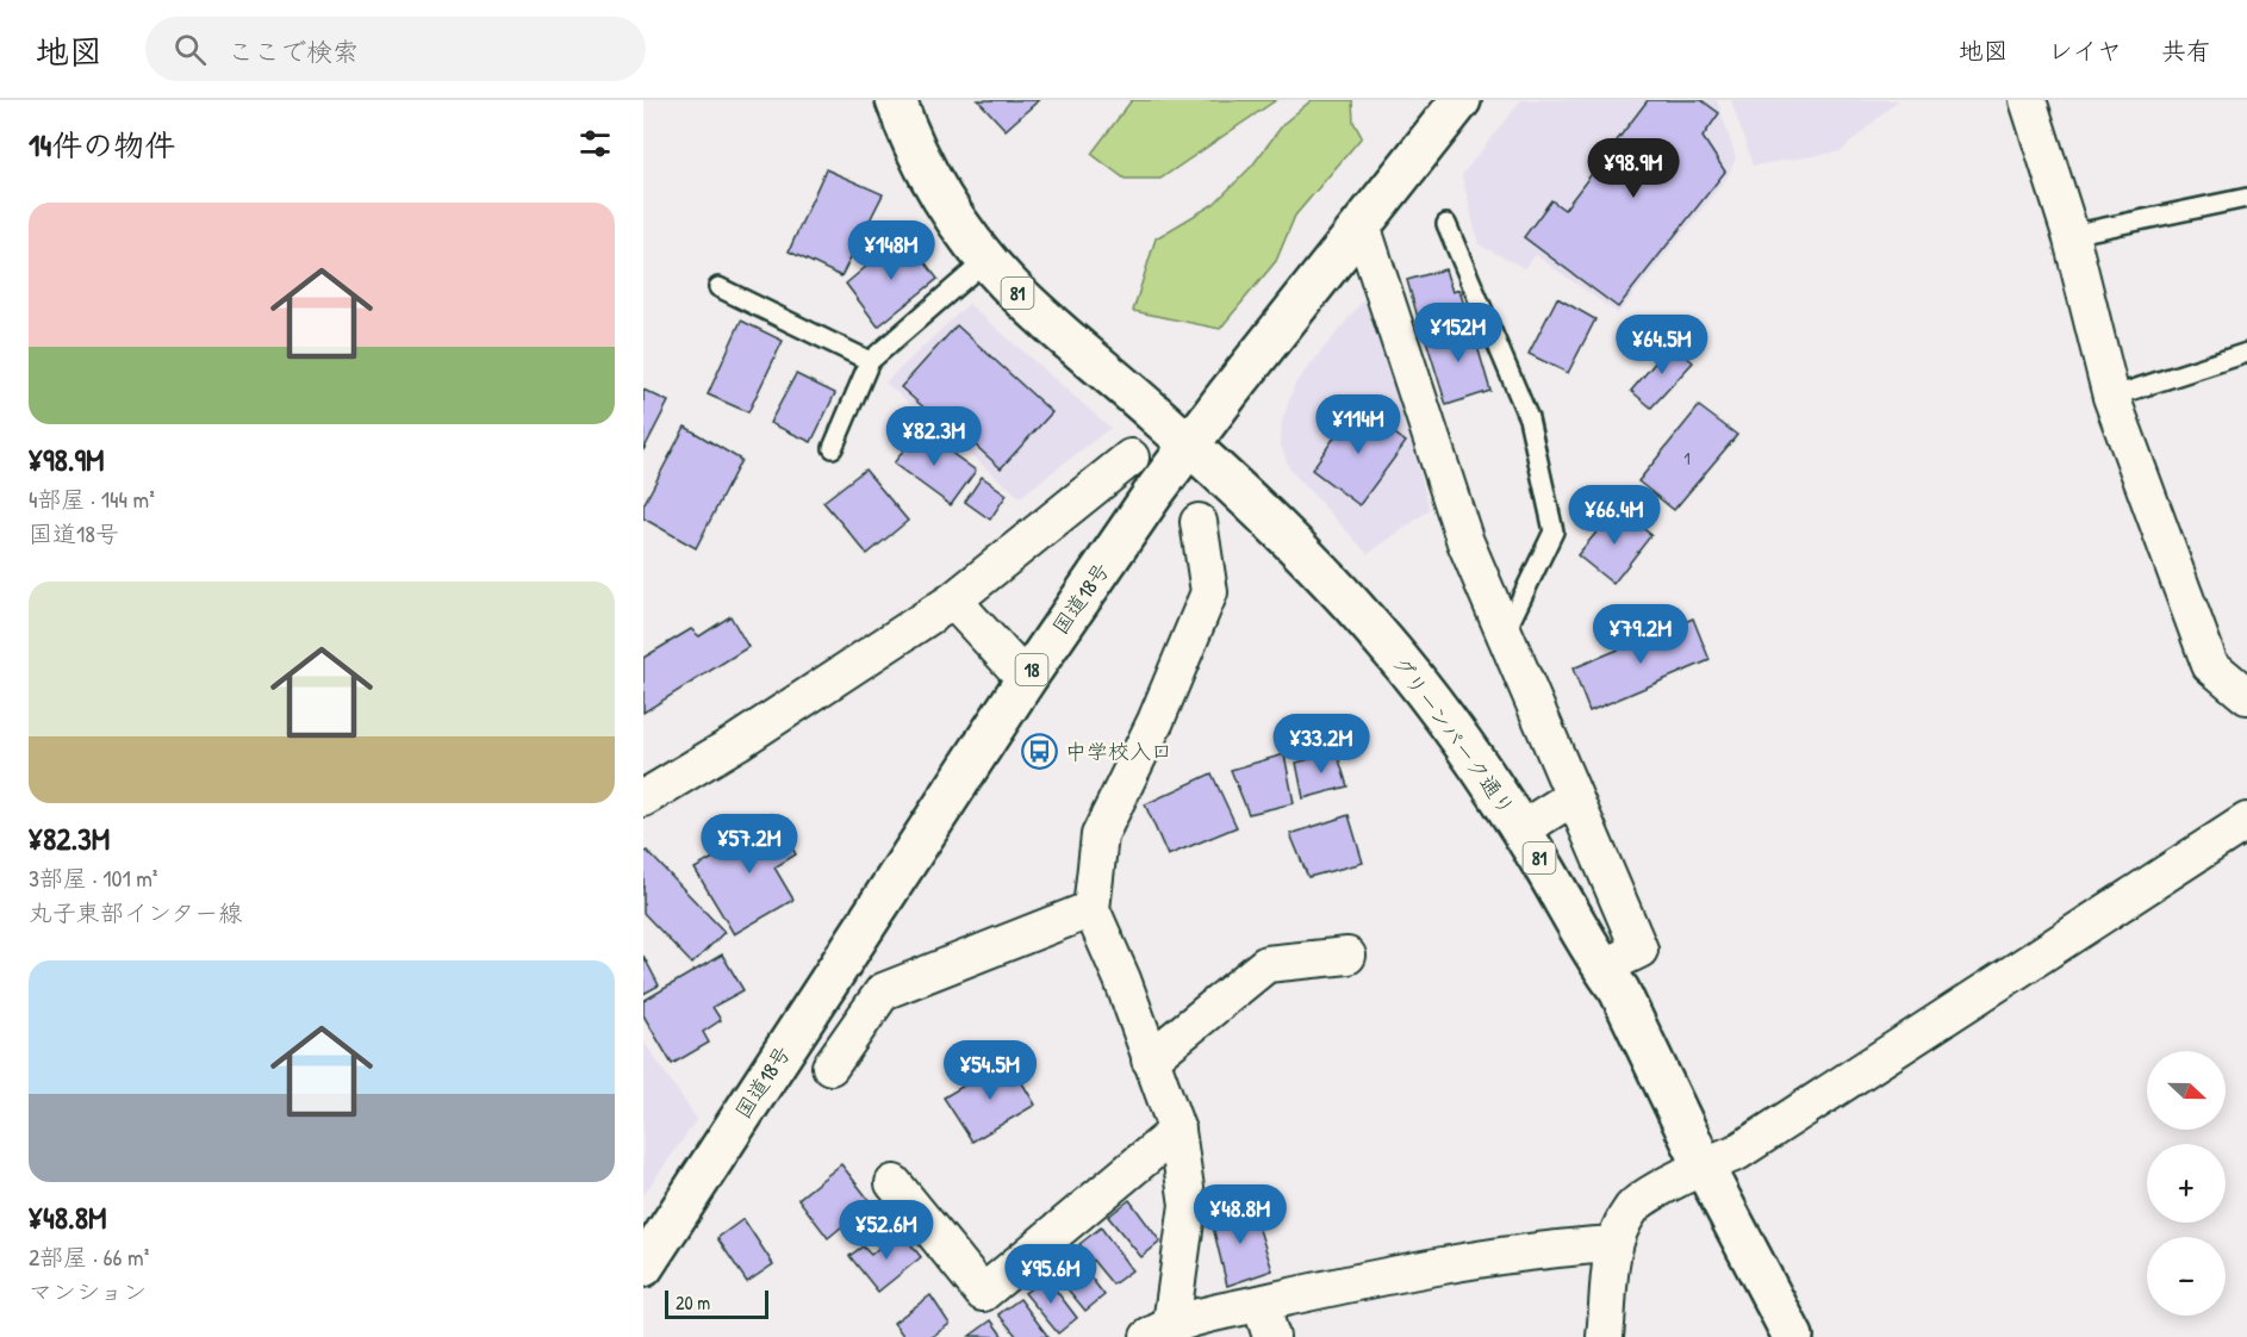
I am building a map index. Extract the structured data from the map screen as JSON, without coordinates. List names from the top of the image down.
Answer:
{
  "streets": {
    "main road": [
      "81",
      "国道18号",
      "18",
      "グリーンパーク通り"
    ]
  },
  "crossings": [
    ["81", "国道18号"],
    ["81", "グリーンパーク通り"],
    ["国道18号", "グリーンパーク通り"]
  ],
  "places": {
    "bus stop": ["中学校入口"]
  },
  "house_numbers": ["1"],
  "scale_bar": "20 m",
  "north": "right",
  "page": {
    "header": "地図",
    "search": "ここで検索",
    "nav": ["地図", "レイヤ", "共有"],
    "heading": "14件の物件",
    "price": [
      "¥98.9M",
      "¥148M",
      "¥152M",
      "¥64.5M",
      "¥114M",
      "¥82.3M",
      "¥66.4M",
      "¥79.2M",
      "¥33.2M",
      "¥57.2M",
      "¥54.5M",
      "¥48.8M",
      "¥52.6M",
      "¥95.6M"
    ],
    "list": [
      {
        "name": "¥98.9M",
        "note": "4部屋 · 144 m² · 国道18号"
      },
      {
        "name": "¥82.3M",
        "note": "3部屋 · 101 m² · 丸子東部インター線"
      },
      {
        "name": "¥48.8M",
        "note": "2部屋 · 66 m² · マンション"
      }
    ],
    "map_buttons": ["+", "−"],
    "scale": "20 m"
  }
}
